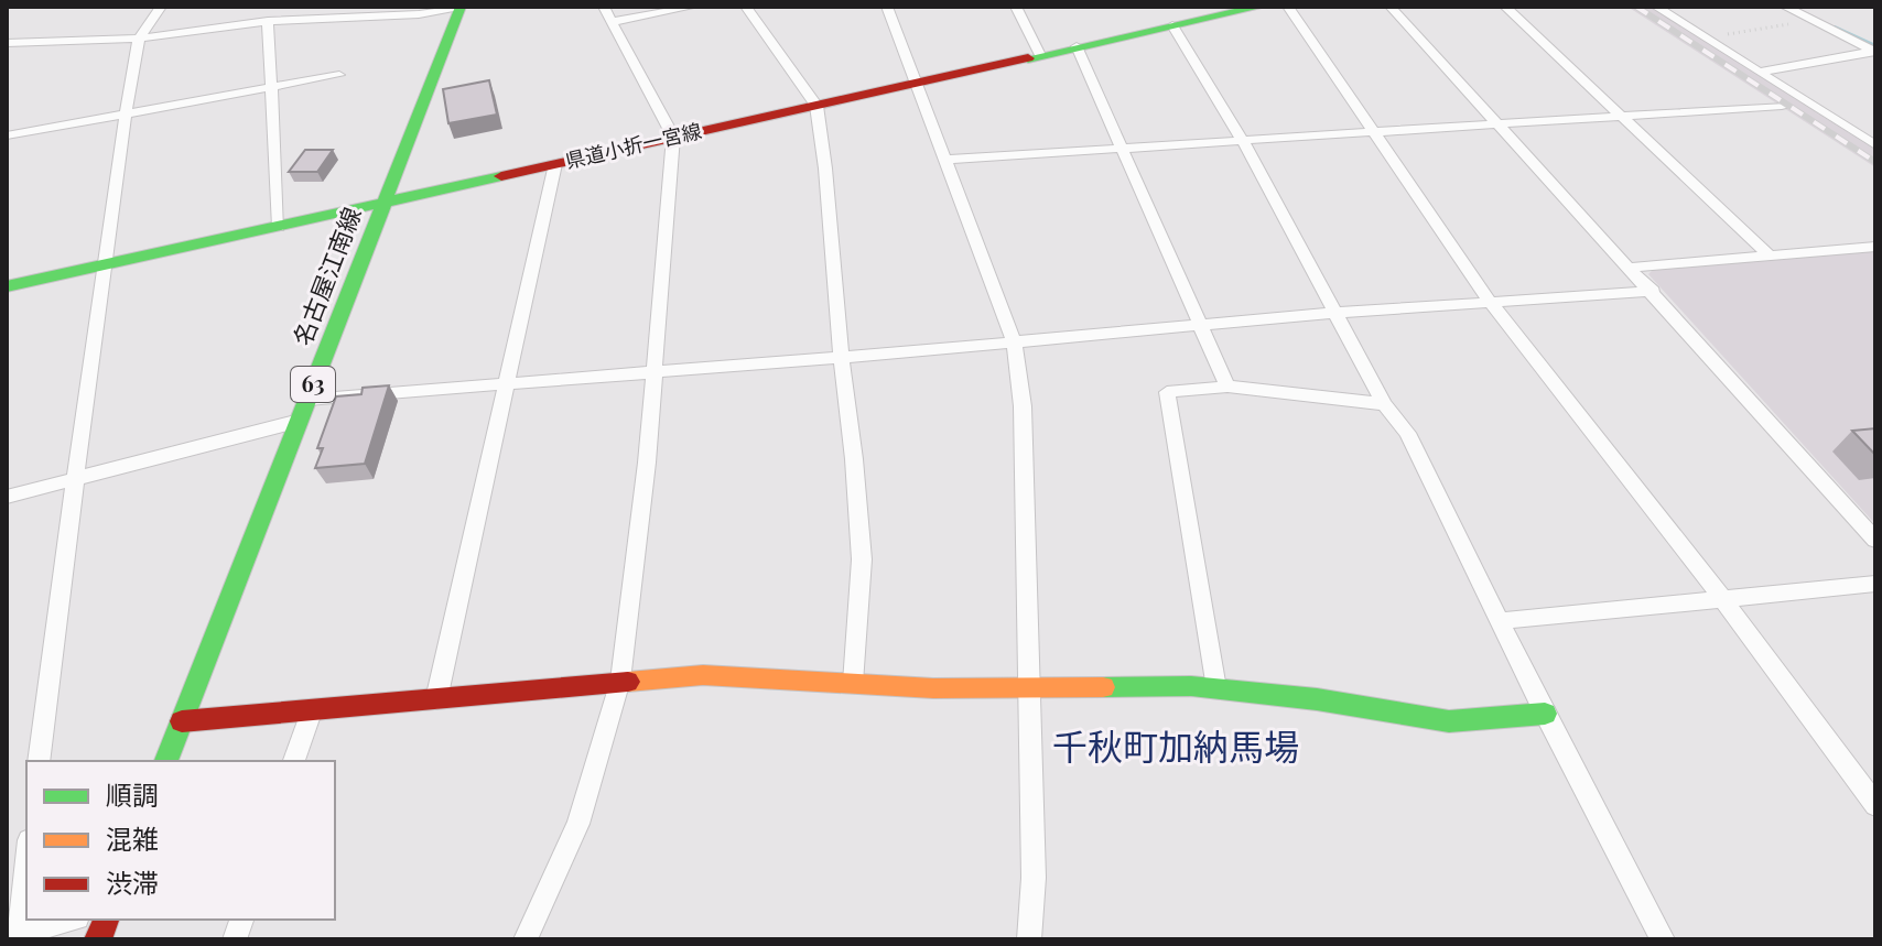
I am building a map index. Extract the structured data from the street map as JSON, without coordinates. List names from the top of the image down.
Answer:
{
  "streets": {
    "main road": ["県道小折一宮線", "名古屋江南線", "63"]
  },
  "crossings": [
    ["県道小折一宮線", "名古屋江南線"]
  ],
  "districts": ["千秋町加納馬場"],
  "legend": ["順調", "混雑", "渋滞"]
}
